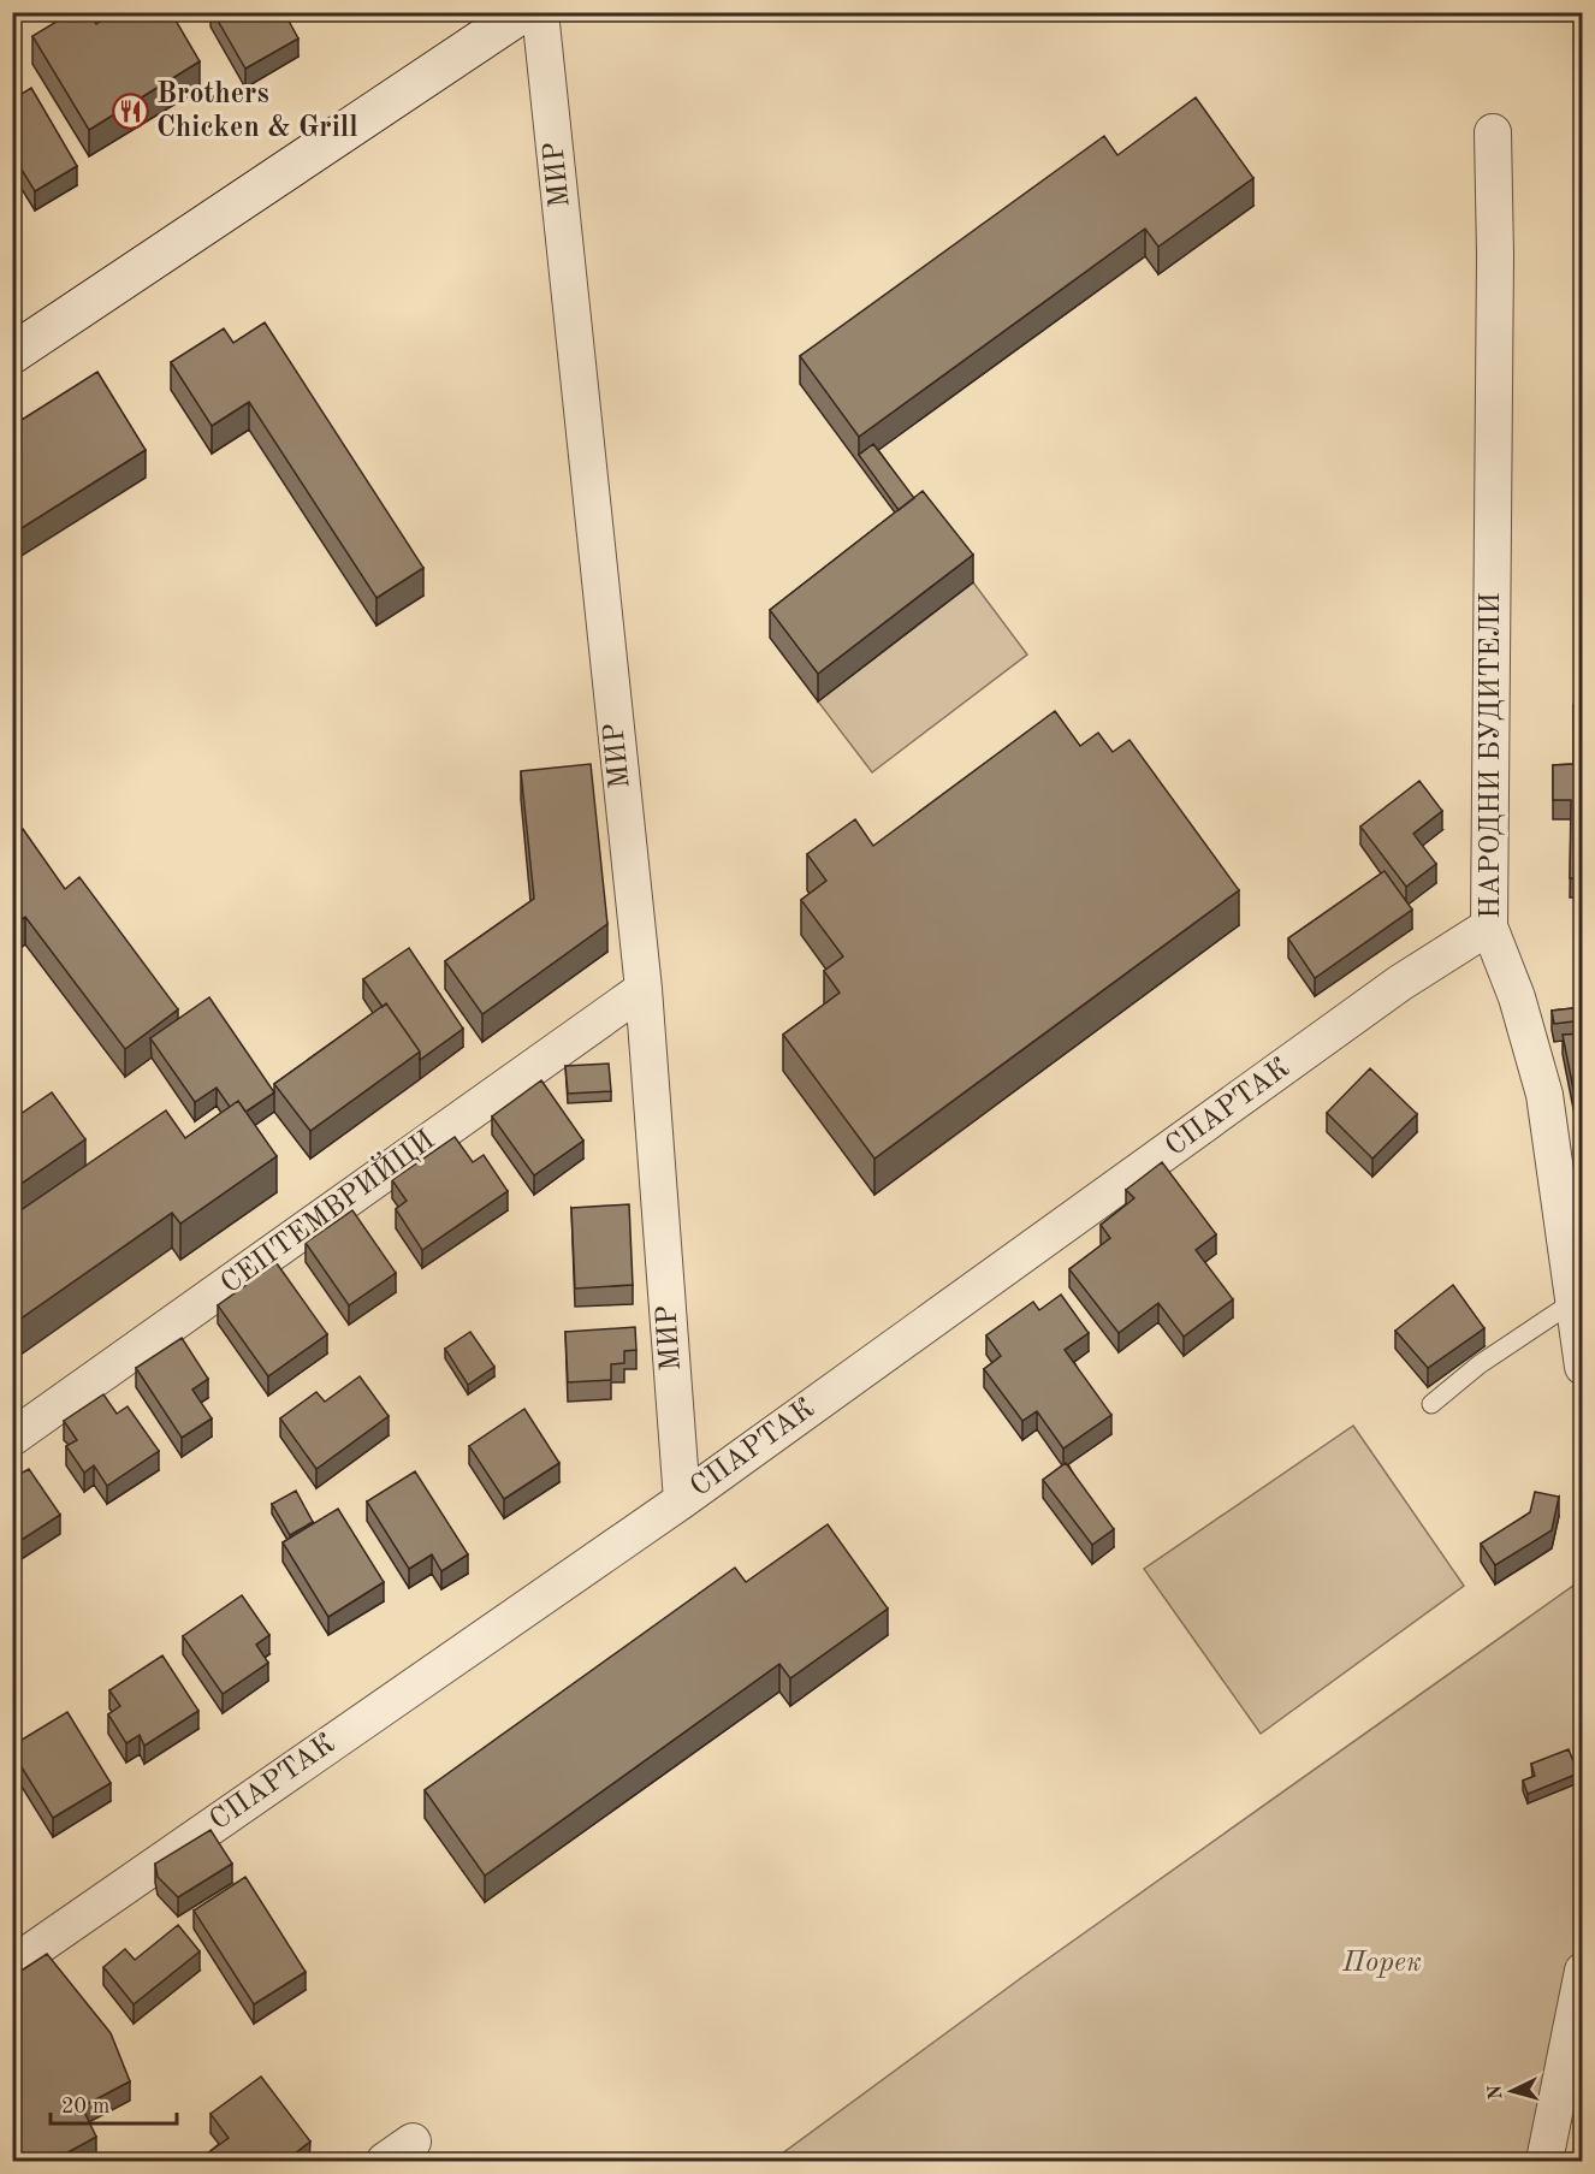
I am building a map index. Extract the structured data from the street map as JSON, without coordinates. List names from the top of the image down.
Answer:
{
  "streets": {
    "street": [
      "МИР",
      "НАРОДНИ БУДИТЕЛИ",
      "СПАРТАК",
      "СЕПТЕМВРИЙЦИ"
    ]
  },
  "crossings": [
    ["МИР", "СПАРТАК"],
    ["МИР", "СЕПТЕМВРИЙЦИ"],
    ["НАРОДНИ БУДИТЕЛИ", "СПАРТАК"]
  ],
  "parks": ["Порек"],
  "places": {
    "restaurant": ["Brothers Chicken & Grill"]
  },
  "scale_bar": "20 m",
  "north": "left"
}
